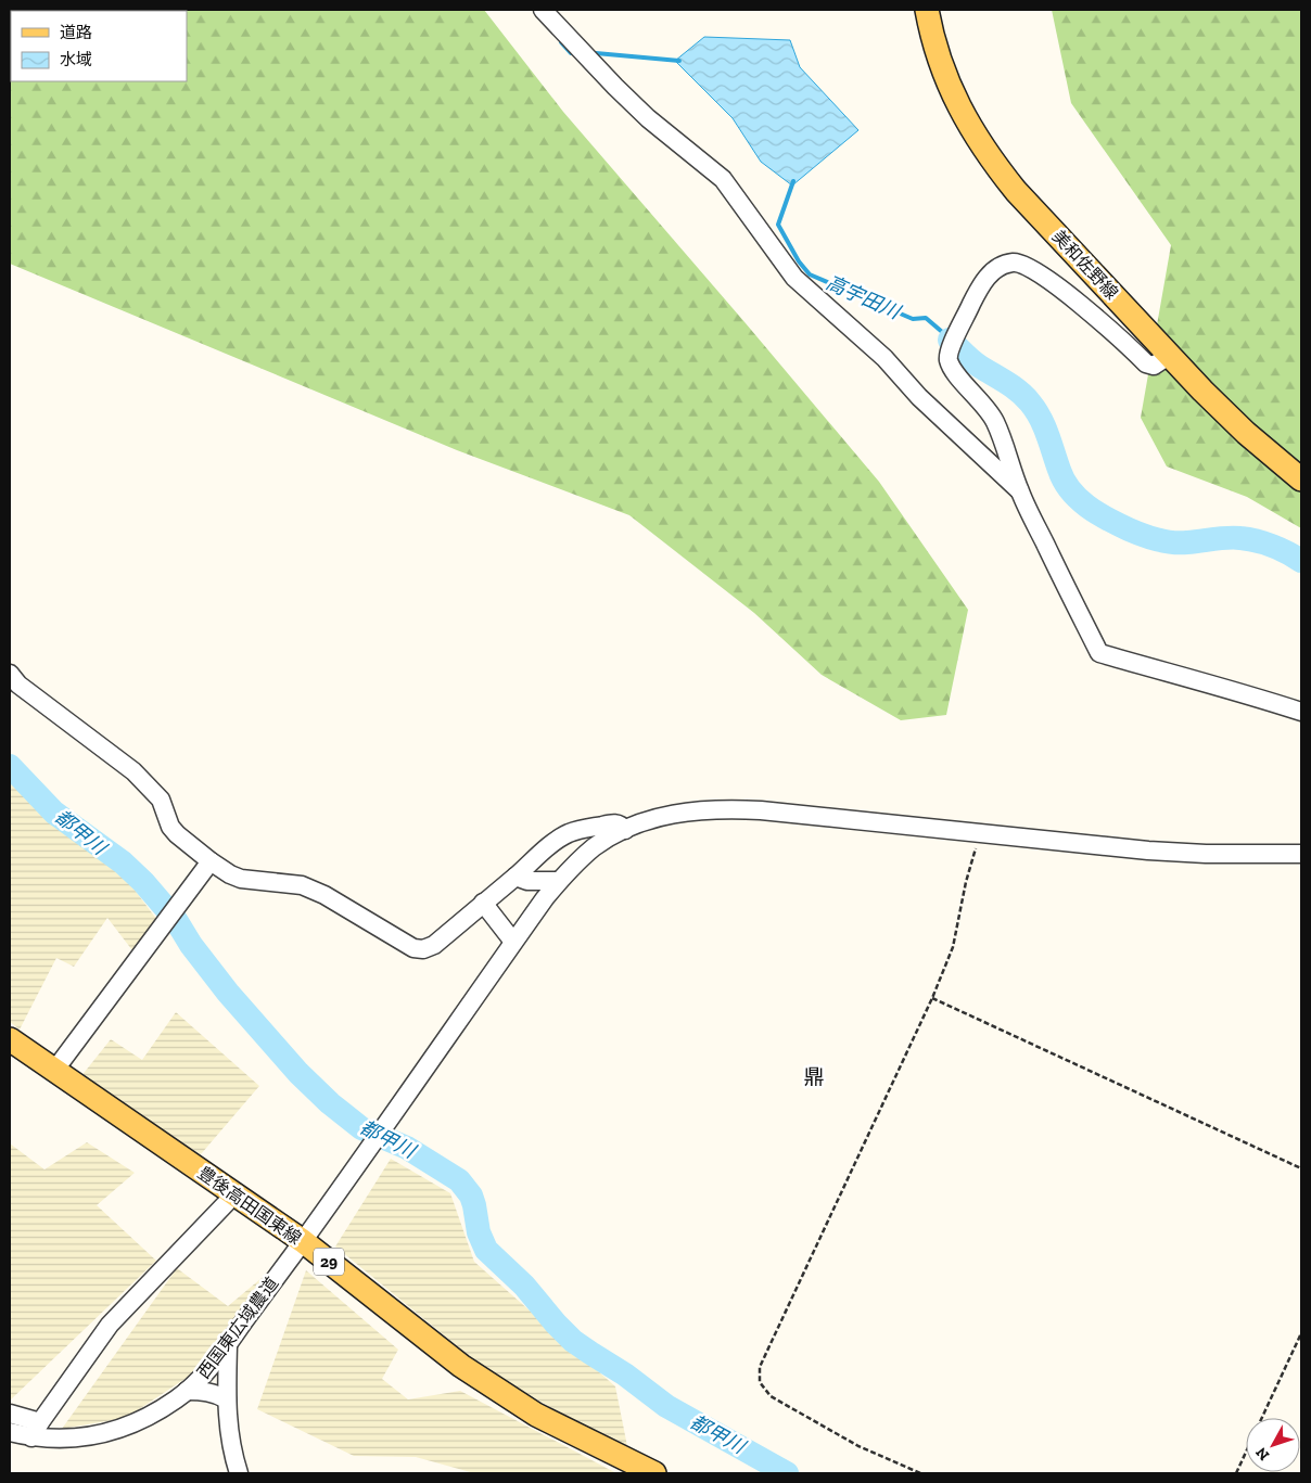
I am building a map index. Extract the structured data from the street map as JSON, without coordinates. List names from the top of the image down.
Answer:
{
  "streets": {
    "main road": ["美和佐野線", "豊後高田国東線", "29"],
    "street": ["西国東広域農道"]
  },
  "crossings": [
    ["豊後高田国東線", "西国東広域農道"]
  ],
  "districts": ["鼎"],
  "water": ["高宇田川", "都甲川"],
  "legend": ["道路", "水域"],
  "north": "bottom left"
}
